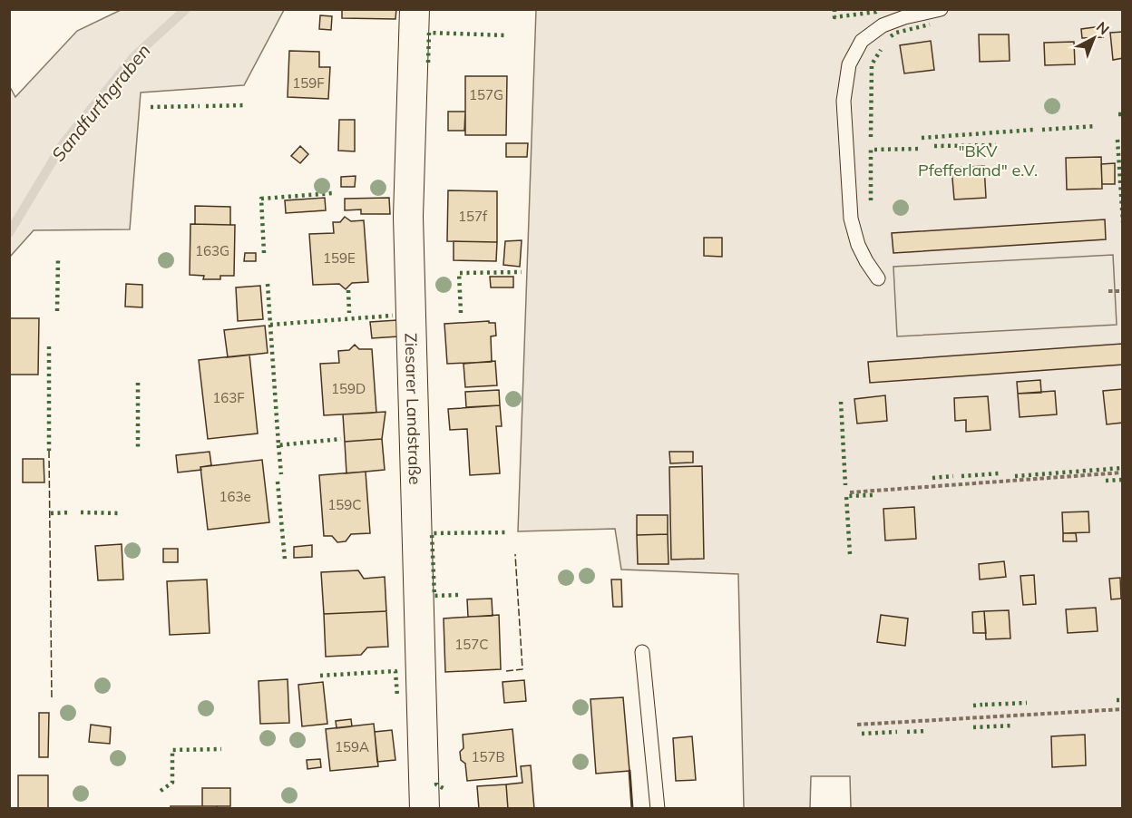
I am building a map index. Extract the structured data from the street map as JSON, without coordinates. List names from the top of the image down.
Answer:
{
  "streets": {
    "street": ["Ziesarer Landstraße"]
  },
  "water": ["Sandfurthgraben"],
  "parks": ["\"BKV Pfefferland\" e.V."],
  "house_numbers": [
    "159F",
    "157G",
    "157f",
    "163G",
    "159E",
    "159D",
    "163F",
    "163e",
    "159C",
    "157C",
    "159A",
    "157B"
  ],
  "north": "top right"
}
